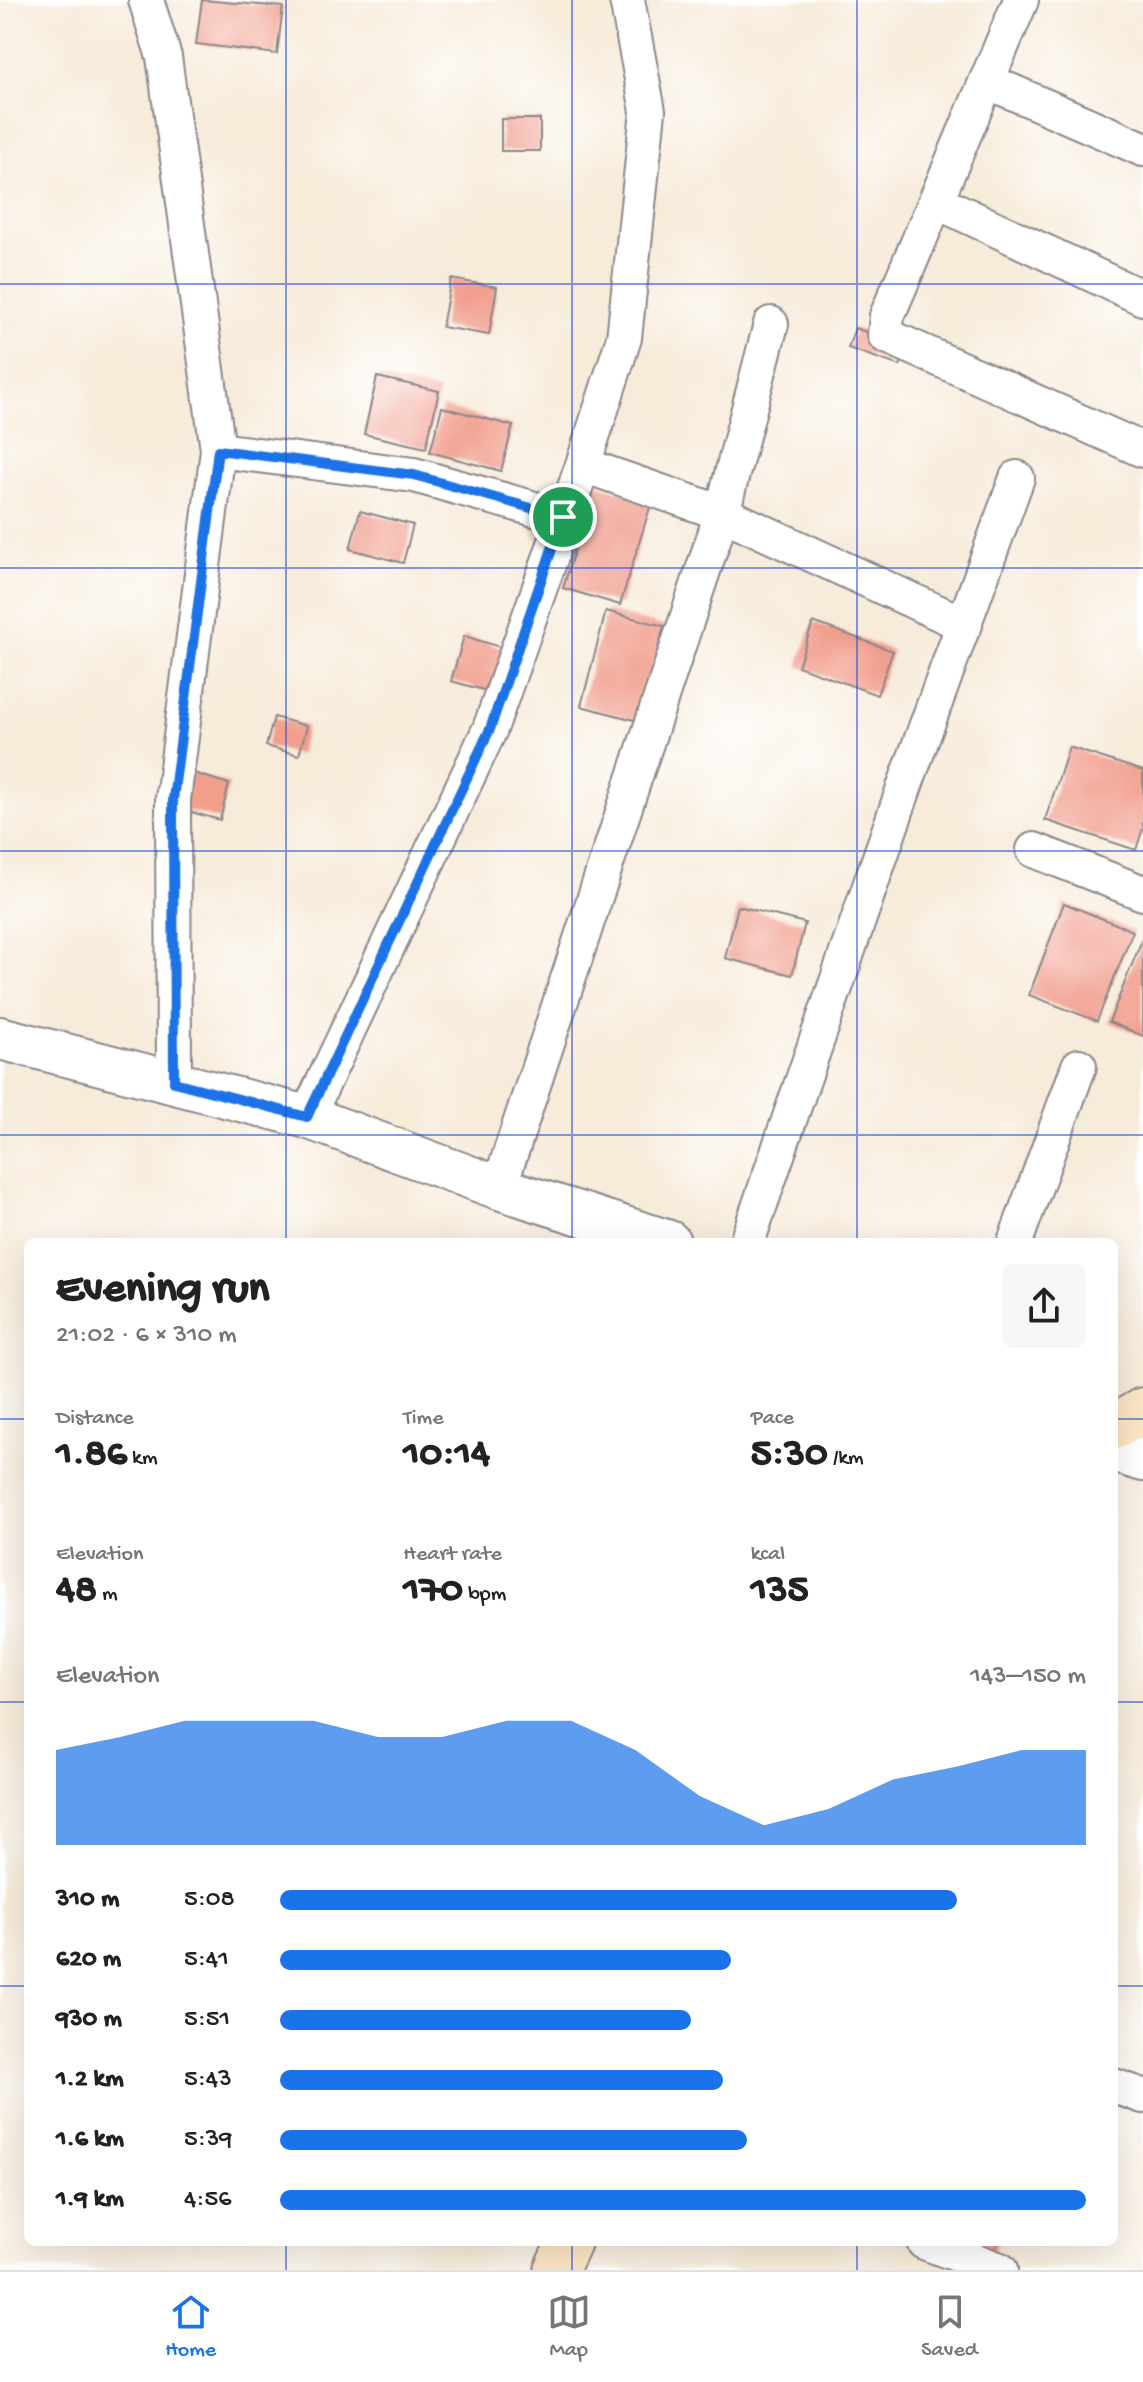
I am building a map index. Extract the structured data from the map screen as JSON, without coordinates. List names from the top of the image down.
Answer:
{
  "page": {
    "heading": ["Evening run", "21:02 · 6 × 310 m"],
    "stats": [
      ["Distance", "1.86 km"],
      ["Time", "10:14"],
      ["Pace", "5:30 /km"],
      ["Elevation", "48 m"],
      ["Heart rate", "170 bpm"],
      ["kcal", "135"]
    ],
    "chart": ["Elevation", "143–150 m"],
    "list": [
      {
        "name": "310 m",
        "note": "5:08"
      },
      {
        "name": "620 m",
        "note": "5:41"
      },
      {
        "name": "930 m",
        "note": "5:51"
      },
      {
        "name": "1.2 km",
        "note": "5:43"
      },
      {
        "name": "1.6 km",
        "note": "5:39"
      },
      {
        "name": "1.9 km",
        "note": "4:56"
      }
    ],
    "tabs": ["Home", "Map", "Saved"]
  }
}
